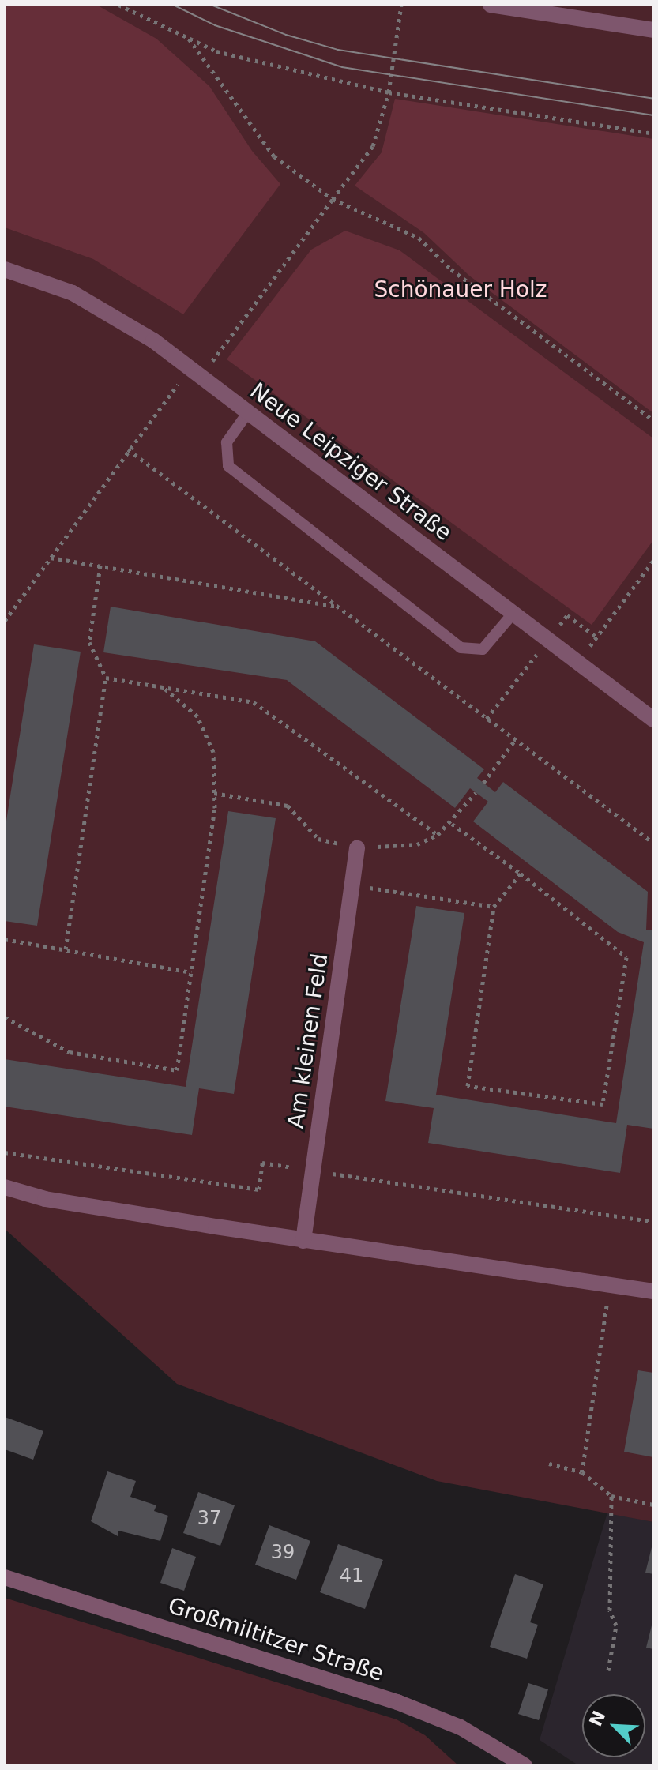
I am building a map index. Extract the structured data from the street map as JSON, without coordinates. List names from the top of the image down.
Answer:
{
  "streets": {
    "street": ["Neue Leipziger Straße", "Am kleinen Feld", "Großmiltitzer Straße"]
  },
  "parks": ["Schönauer Holz"],
  "house_numbers": ["37", "39", "41"],
  "north": "top left"
}
